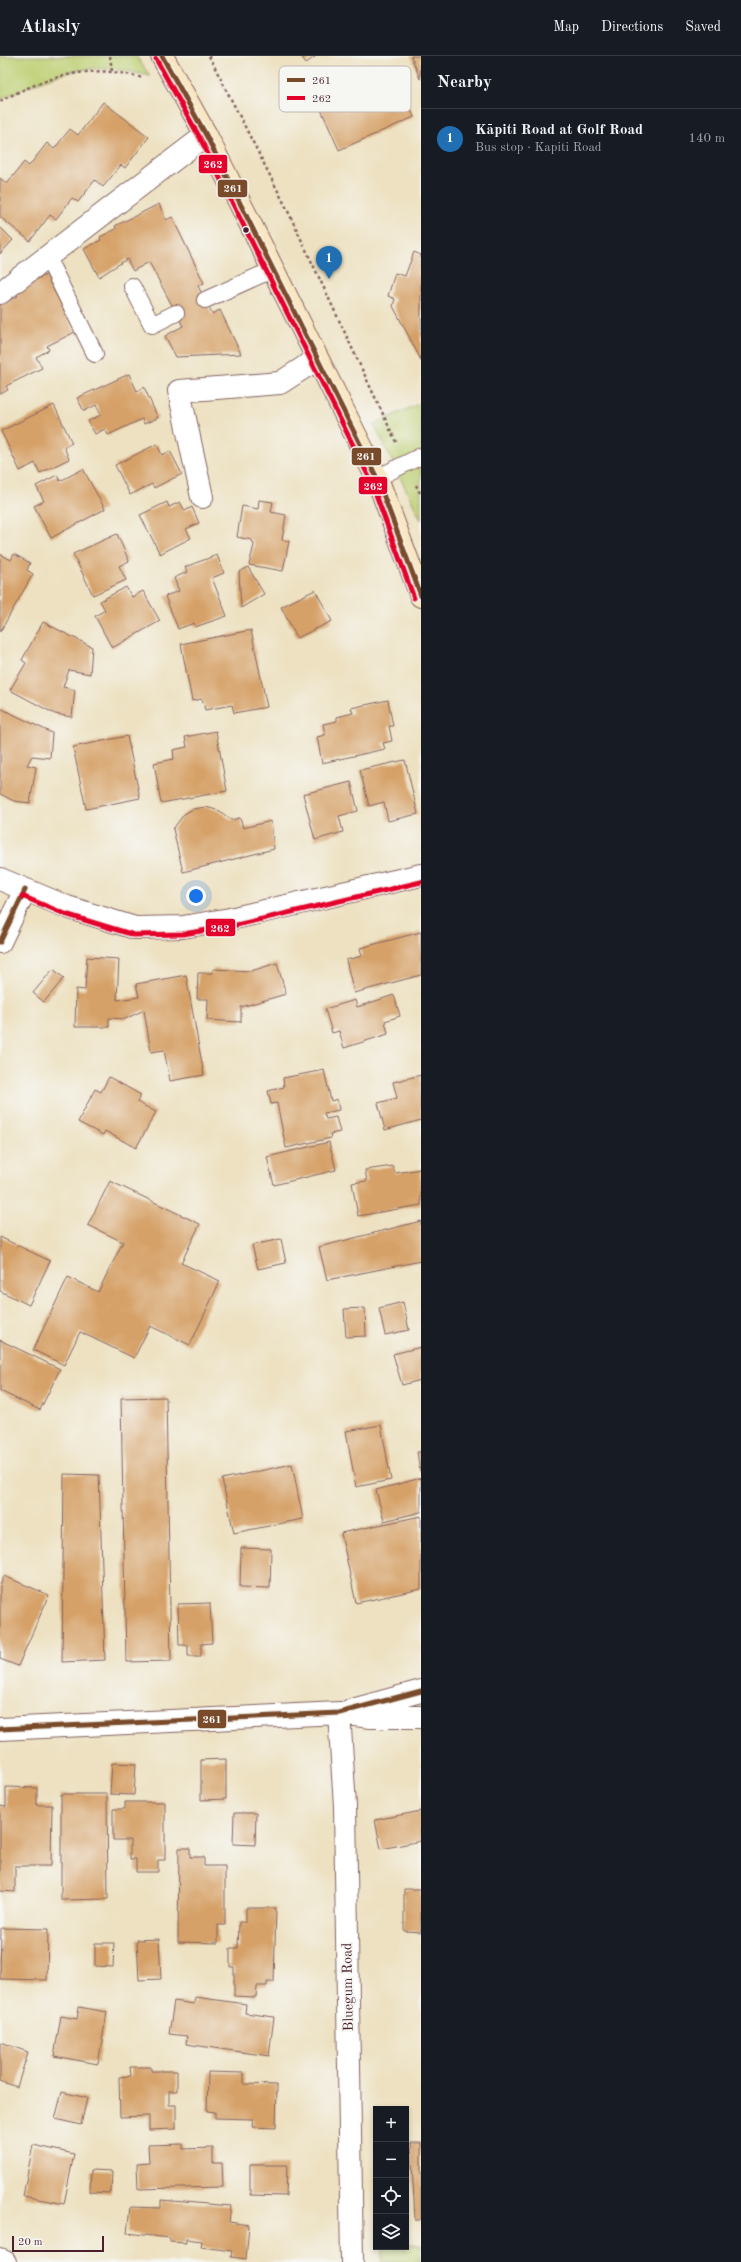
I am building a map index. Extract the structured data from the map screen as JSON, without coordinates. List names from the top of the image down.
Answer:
{
  "streets": {
    "street": ["Bluegum Road"]
  },
  "lines": ["transit line 261", "transit line 262"],
  "legend": ["261", "262"],
  "scale_bar": "20 m",
  "page": {
    "header": "Atlasly",
    "nav": ["Map", "Directions", "Saved"],
    "heading": "Nearby",
    "list": [
      {
        "mark": "1",
        "name": "Kāpiti Road at Golf Road",
        "note": "Bus stop · Kapiti Road",
        "value": "140 m"
      }
    ],
    "pins": "1",
    "map_buttons": ["+", "−"],
    "scale": "20 m"
  }
}
